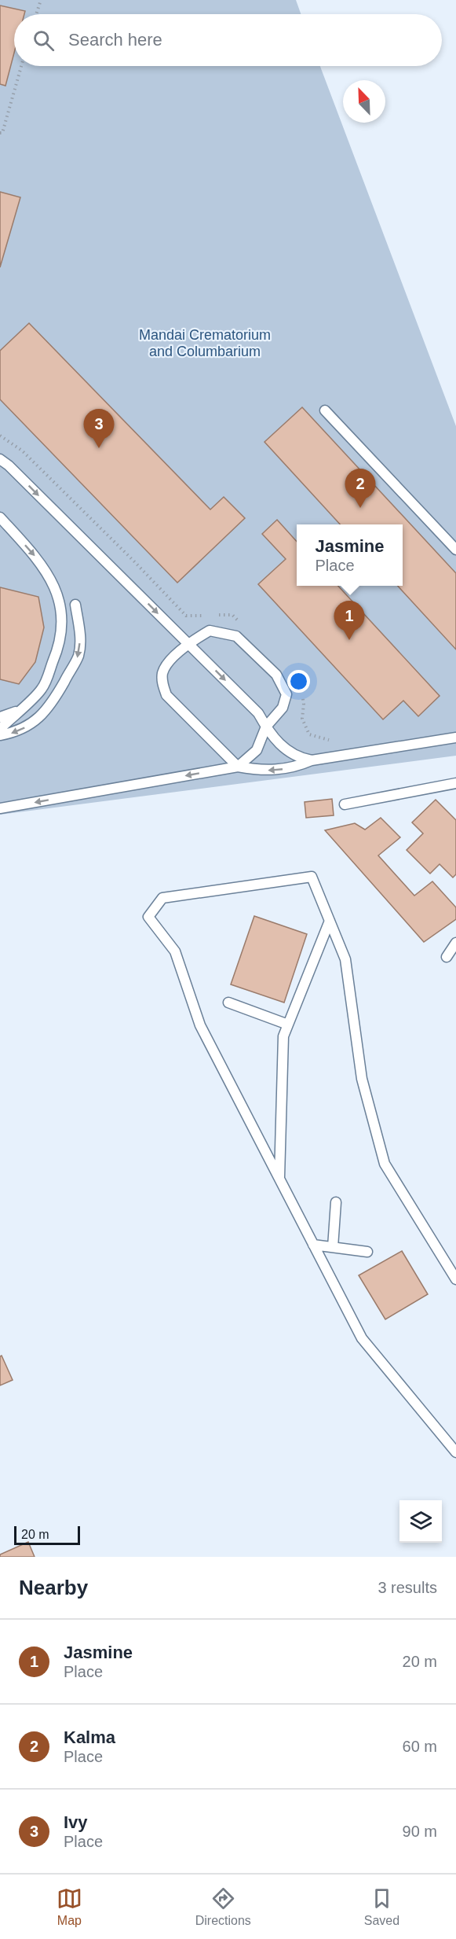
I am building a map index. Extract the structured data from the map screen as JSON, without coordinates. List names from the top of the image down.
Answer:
{
  "parks": ["Mandai Crematorium and Columbarium"],
  "scale_bar": "20 m",
  "north": "top left",
  "page": {
    "search": "Search here",
    "pins": ["3", "2", "1"],
    "popup": ["Jasmine", "Place"],
    "scale": "20 m",
    "heading": ["Nearby", "3 results"],
    "list": [
      {
        "mark": "1",
        "name": "Jasmine",
        "note": "Place",
        "value": "20 m"
      },
      {
        "mark": "2",
        "name": "Kalma",
        "note": "Place",
        "value": "60 m"
      },
      {
        "mark": "3",
        "name": "Ivy",
        "note": "Place",
        "value": "90 m"
      }
    ],
    "nav": ["Map", "Directions", "Saved"]
  }
}
